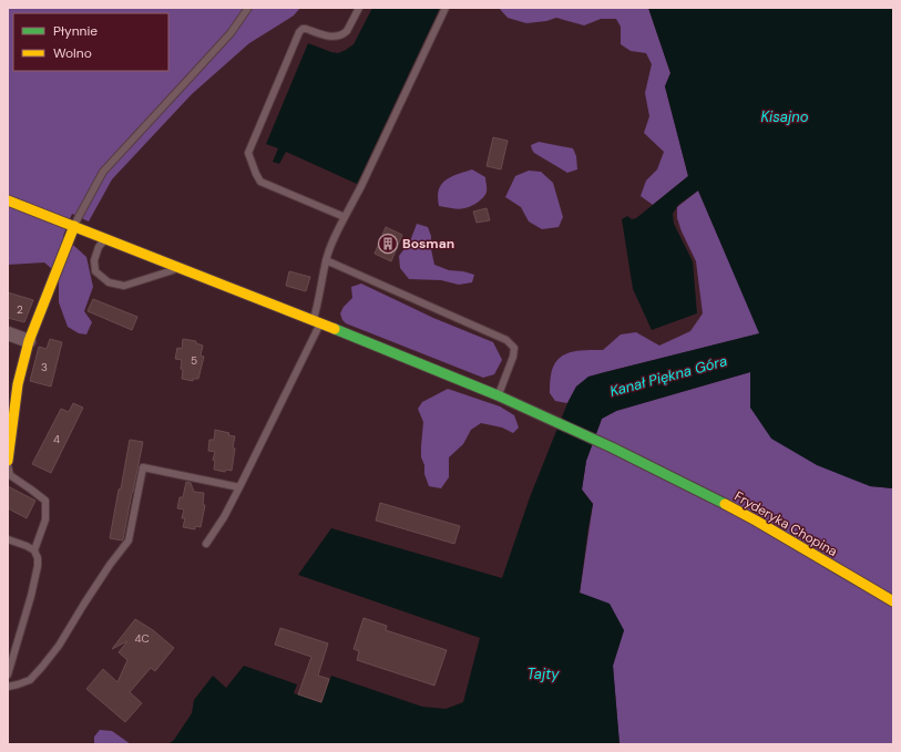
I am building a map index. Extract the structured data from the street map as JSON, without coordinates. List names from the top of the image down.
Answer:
{
  "streets": {
    "main road": ["Fryderyka Chopina"]
  },
  "water": ["Kisajno", "Kanał Piękna Góra", "Tajty"],
  "places": {
    "building": ["Bosman"]
  },
  "house_numbers": [
    "2",
    "5",
    "3",
    "4",
    "4C"
  ],
  "legend": ["Płynnie", "Wolno"]
}
